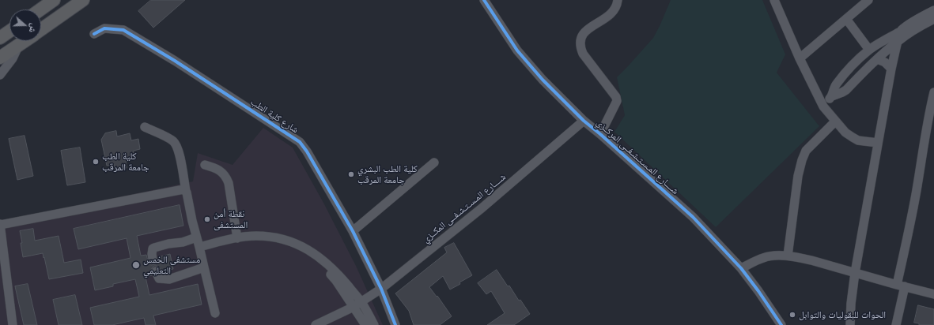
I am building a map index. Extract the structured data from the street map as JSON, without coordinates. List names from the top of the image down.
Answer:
{
  "streets": {
    "street": ["شارع كلية الطب", "شــــارع المـسـتـشـفــى المركــزي", "شــــارع المـسـتـشـفــى المكــزي"]
  },
  "crossings": [
    ["شارع كلية الطب", "شــــارع المـسـتـشـفــى المكــزي"],
    ["شــــارع المـسـتـشـفــى المركــزي", "شــــارع المـسـتـشـفــى المكــزي"]
  ],
  "places": [
    "كلية الطب جامعة المرقب",
    "كلية الطب البشري جامعة المرقب",
    "نقطة أمن المستشفى",
    "مستشفى الخمس التعليمي",
    "الحوات للبقوليات والتوابل"
  ],
  "north": "right"
}
